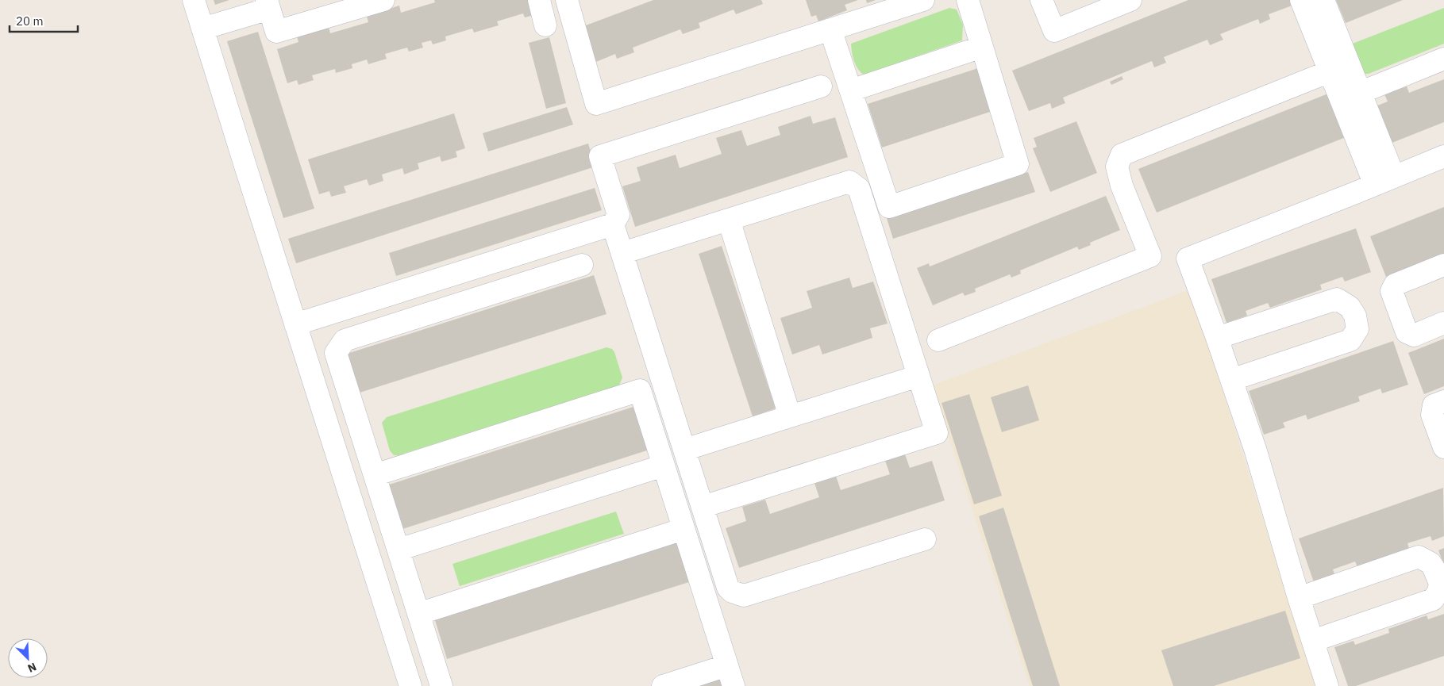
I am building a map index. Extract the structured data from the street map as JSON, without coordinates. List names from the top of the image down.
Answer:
{
  "scale_bar": "20 m",
  "north": "bottom right"
}
